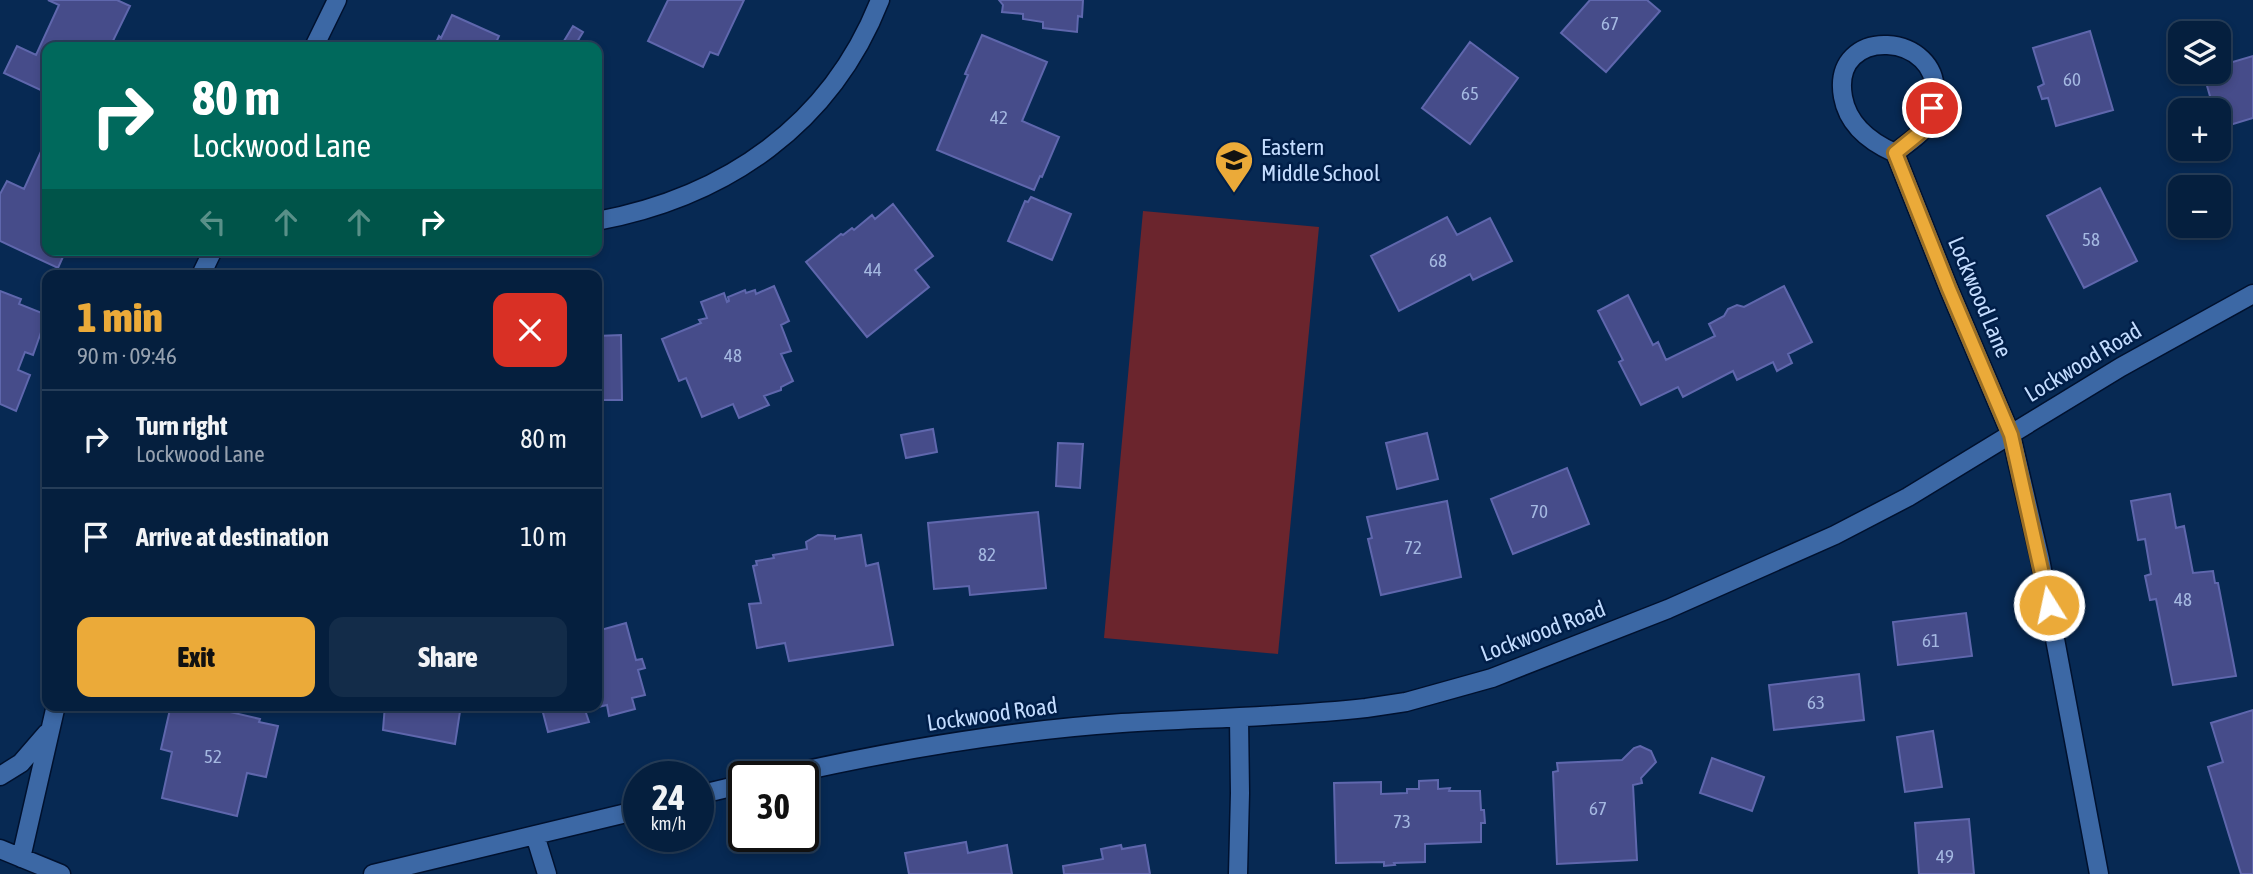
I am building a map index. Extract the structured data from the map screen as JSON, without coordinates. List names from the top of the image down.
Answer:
{
  "streets": {
    "street": ["Lockwood Lane", "Lockwood Road"]
  },
  "crossings": [
    ["Lockwood Lane", "Lockwood Road"]
  ],
  "places": {
    "school or university": ["Eastern Middle School"]
  },
  "house_numbers": [
    "67",
    "60",
    "65",
    "42",
    "58",
    "68",
    "44",
    "48",
    "70",
    "72",
    "82",
    "48",
    "61",
    "63",
    "52",
    "67",
    "73",
    "49"
  ],
  "page": {
    "map_buttons": ["+", "−"],
    "turn": ["80 m", "Lockwood Lane"],
    "heading": ["1 min", "90 m · 09:46"],
    "list": [
      {
        "name": "Turn right",
        "note": "Lockwood Lane",
        "value": "80 m"
      },
      {
        "name": "Arrive at destination",
        "value": "10 m"
      }
    ],
    "buttons": ["Exit", "Share"],
    "speed": "24 km/h",
    "limit": "30"
  }
}
